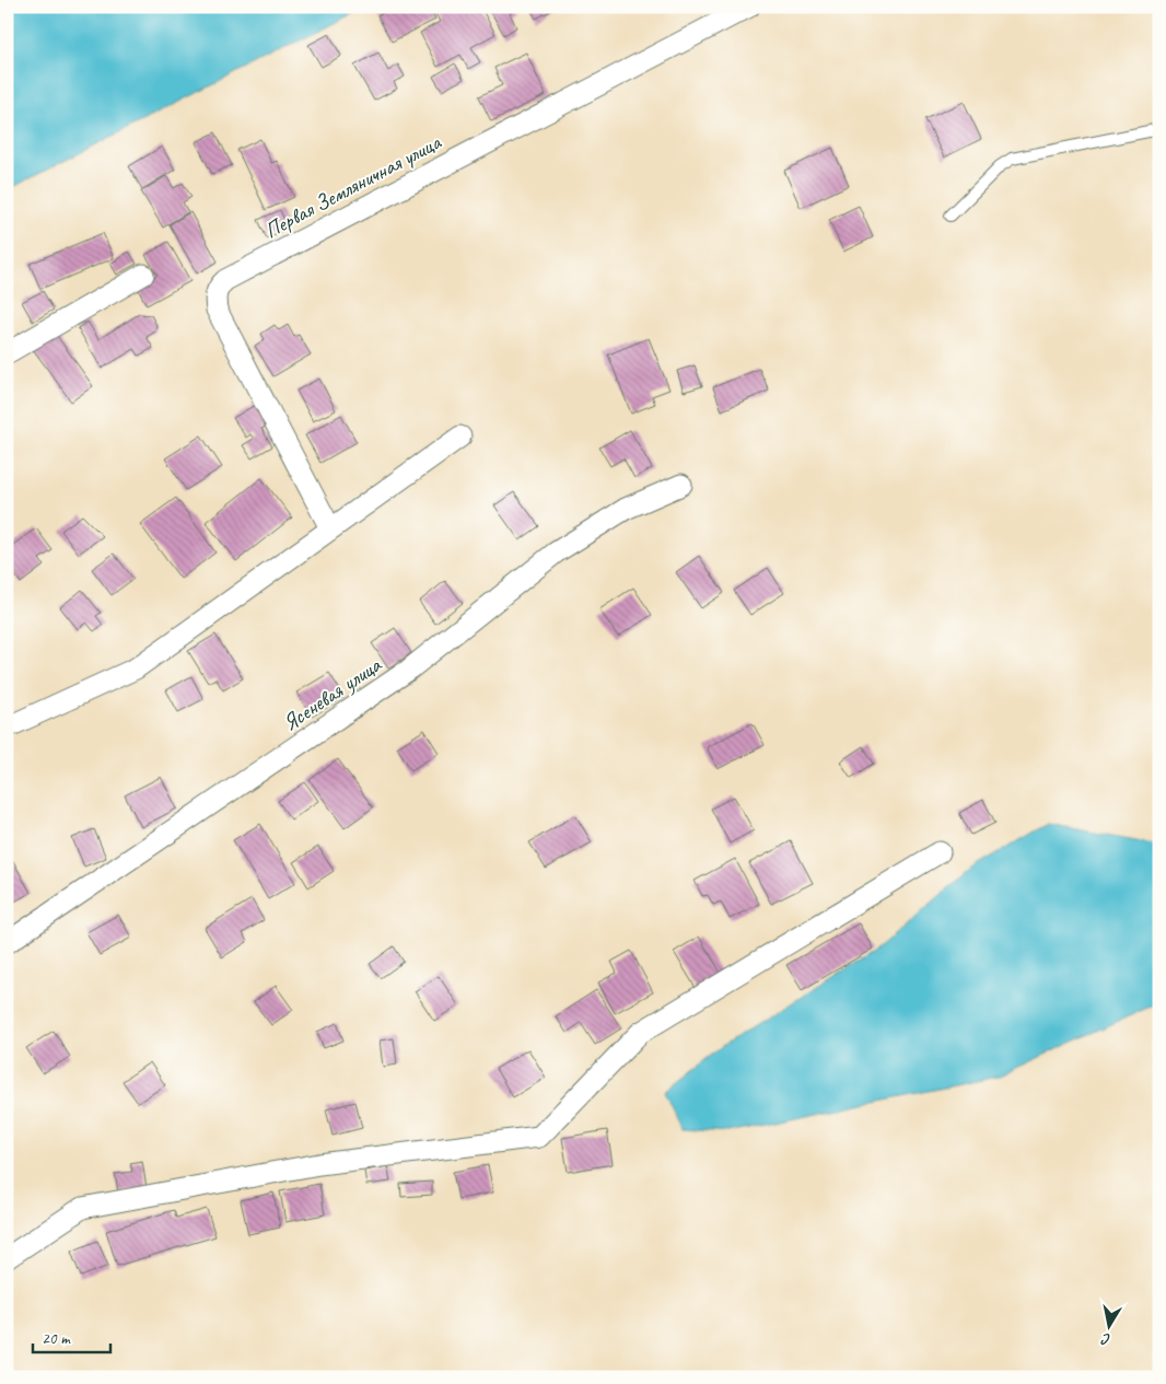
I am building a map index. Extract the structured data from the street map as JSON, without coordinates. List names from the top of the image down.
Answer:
{
  "streets": {
    "street": ["Первая Земляничная улица", "Ясеневая улица"]
  },
  "scale_bar": "20 m",
  "north": "bottom"
}
